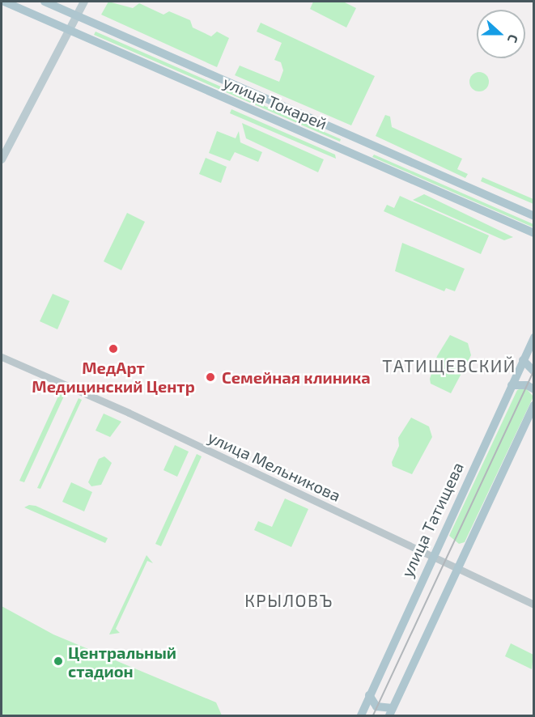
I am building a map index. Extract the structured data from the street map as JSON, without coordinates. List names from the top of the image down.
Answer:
{
  "streets": {
    "main road": ["улица Токарей", "улица Татищева"],
    "street": ["улица Мельникова"]
  },
  "crossings": [
    ["улица Мельникова", "улица Татищева"]
  ],
  "districts": ["ТАТИЩЕВСКИЙ", "КРЫЛОВЪ"],
  "places": ["МедАрт Медицинский Центр", "Семейная клиника", "Центральный стадион"],
  "north": "right"
}
